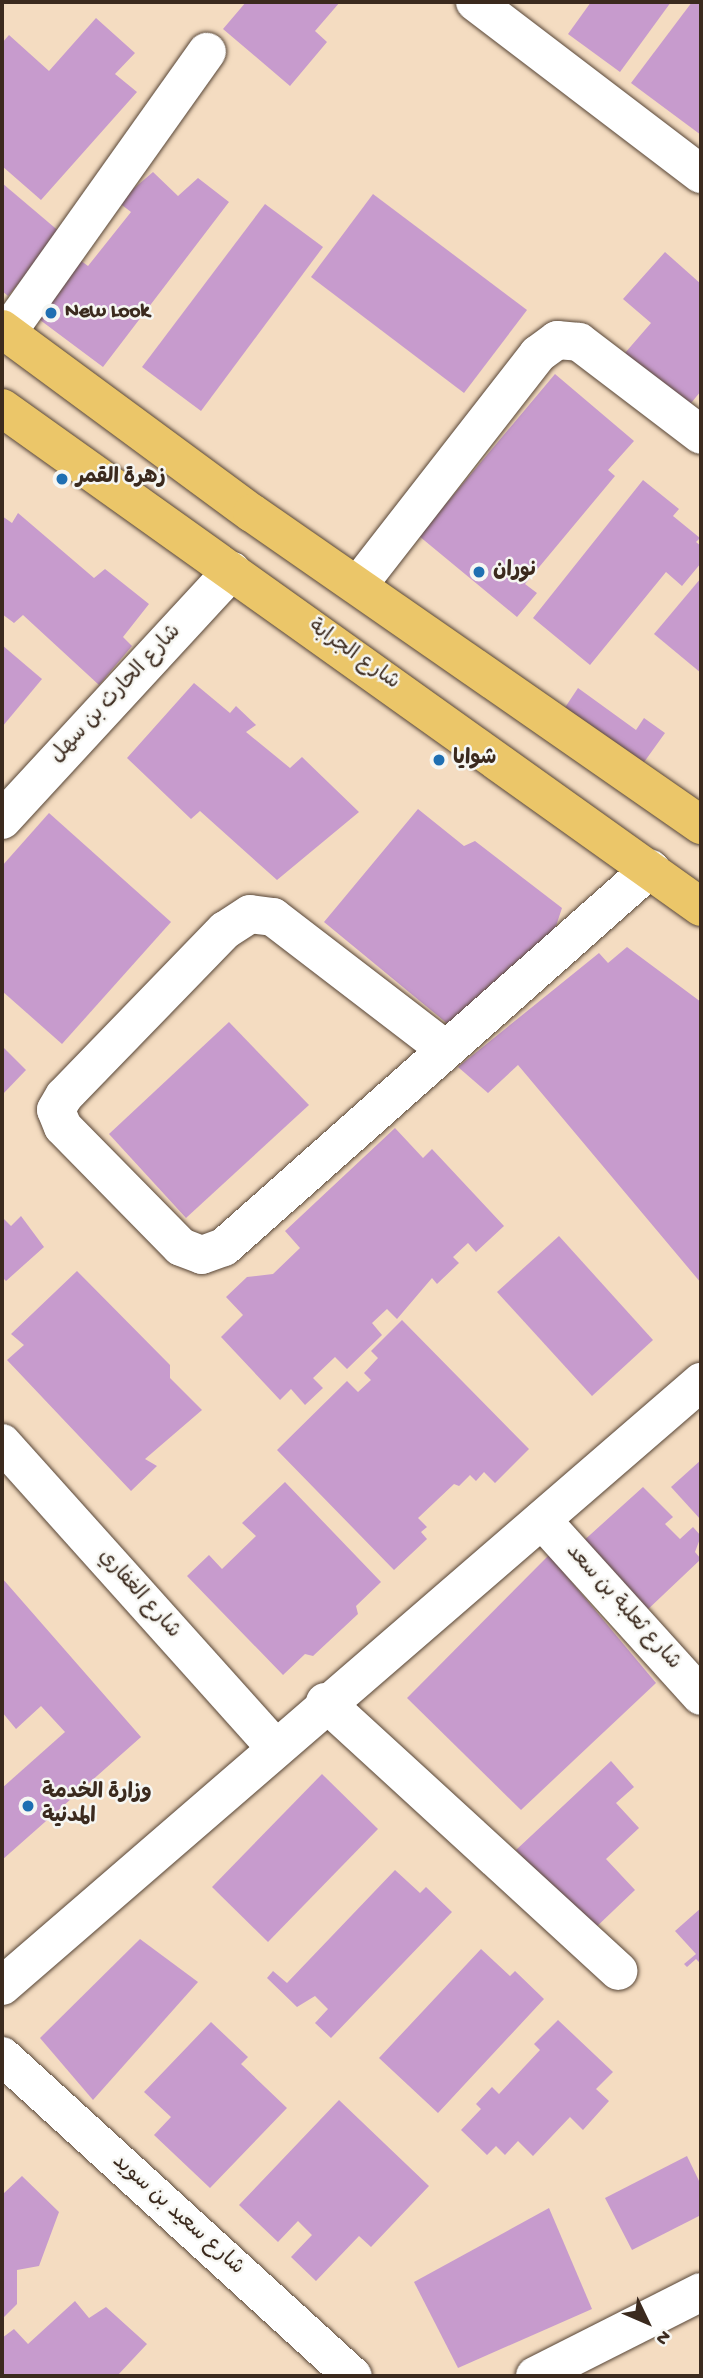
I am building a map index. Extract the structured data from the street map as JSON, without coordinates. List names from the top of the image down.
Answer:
{
  "streets": {
    "main road": ["شارع الجرابة"],
    "street": [
      "شارع الحارث بن سهل",
      "شارع الغفاري",
      "شارع ثعلبة بن سعد",
      "شارع سعيد بن سويد"
    ]
  },
  "crossings": [
    ["شارع الجرابة", "شارع الحارث بن سهل"]
  ],
  "places": [
    "New Look",
    "زهرة القمر",
    "نوران",
    "شوايا",
    "وزارة الخدمة المدنية"
  ],
  "north": "bottom right"
}
